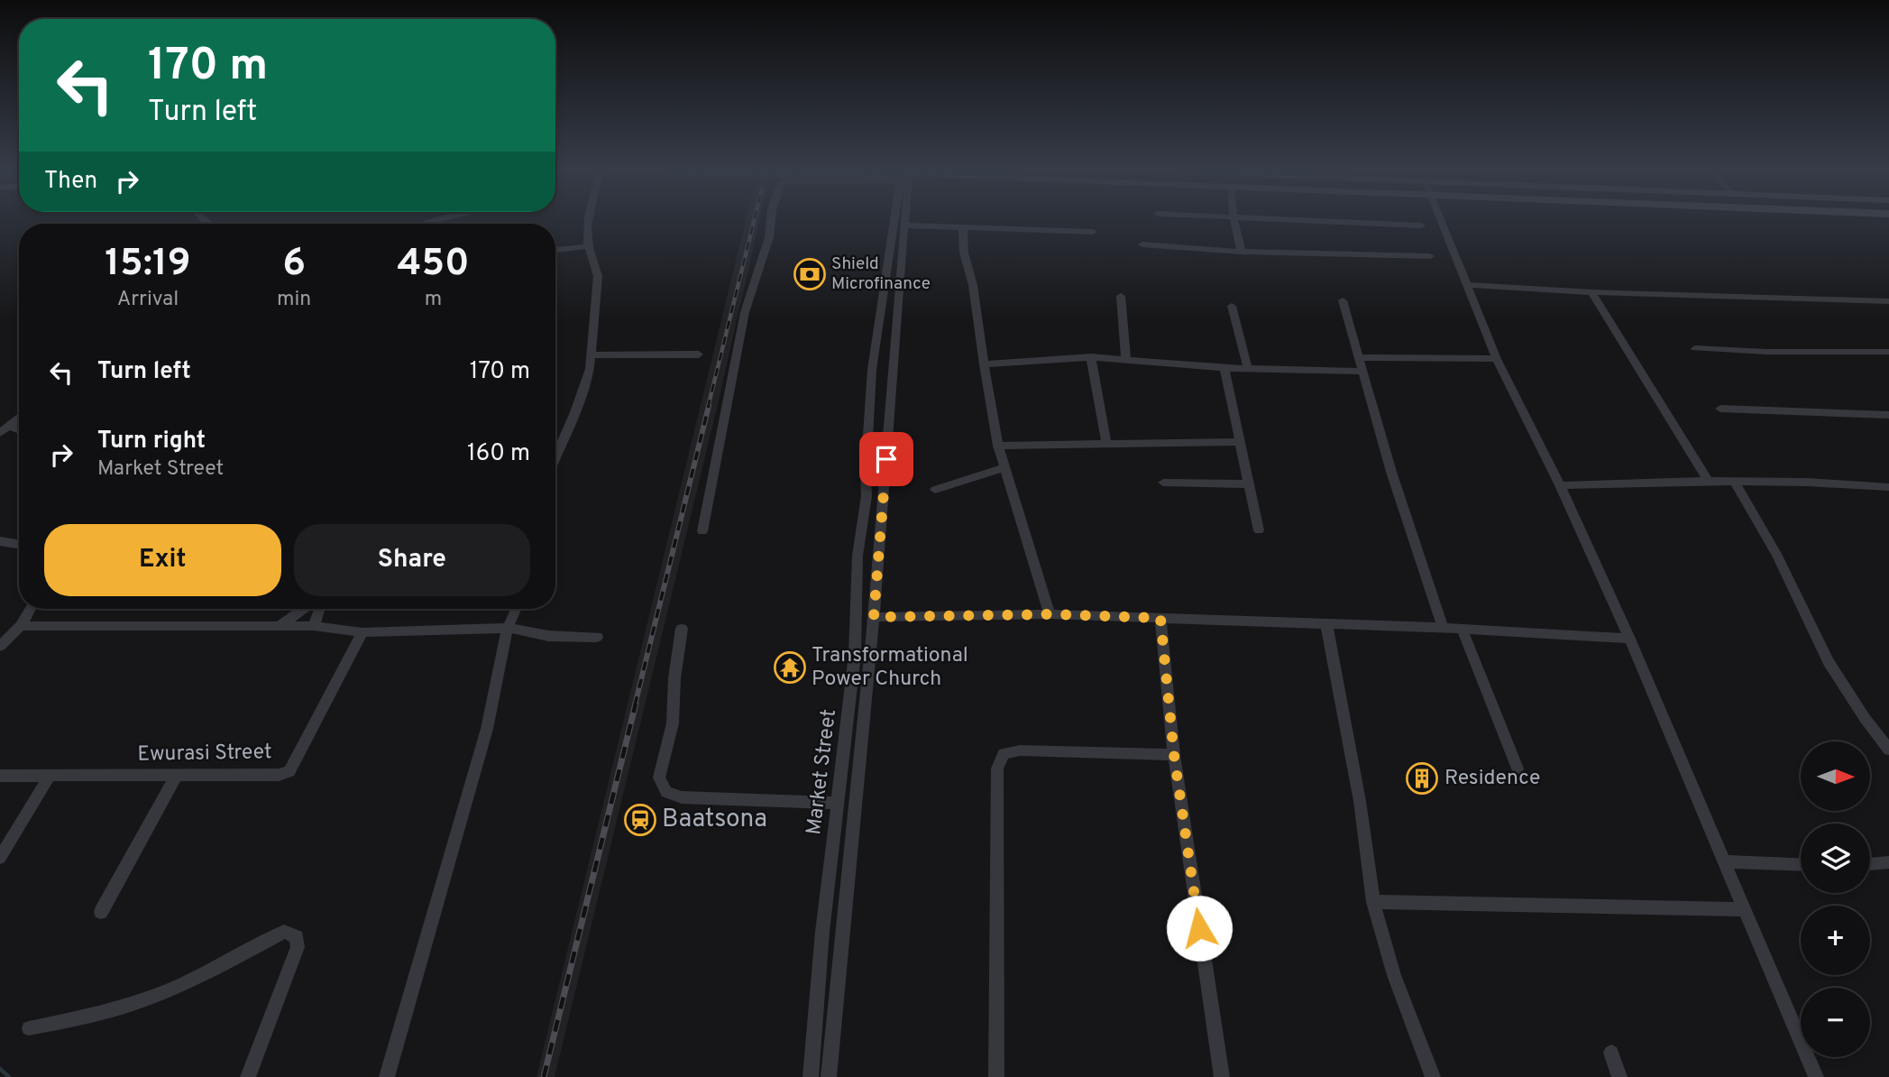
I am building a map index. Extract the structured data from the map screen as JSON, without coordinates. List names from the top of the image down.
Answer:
{
  "streets": {
    "street": ["Ewurasi Street", "Market Street"]
  },
  "places": {
    "bank": ["Shield Microfinance"],
    "temple": ["Transformational Power Church"],
    "building": ["Residence"],
    "station": ["Baatsona"]
  },
  "north": "right",
  "page": {
    "turn": ["170 m", "Turn left"],
    "then": "Then",
    "eta": [
      "15:19",
      "Arrival",
      "6",
      "min",
      "450",
      "m"
    ],
    "list": [
      {
        "name": "Turn left",
        "value": "170 m"
      },
      {
        "name": "Turn right",
        "note": "Market Street",
        "value": "160 m"
      }
    ],
    "buttons": ["Exit", "Share"],
    "map_buttons": ["+", "−"]
  }
}
